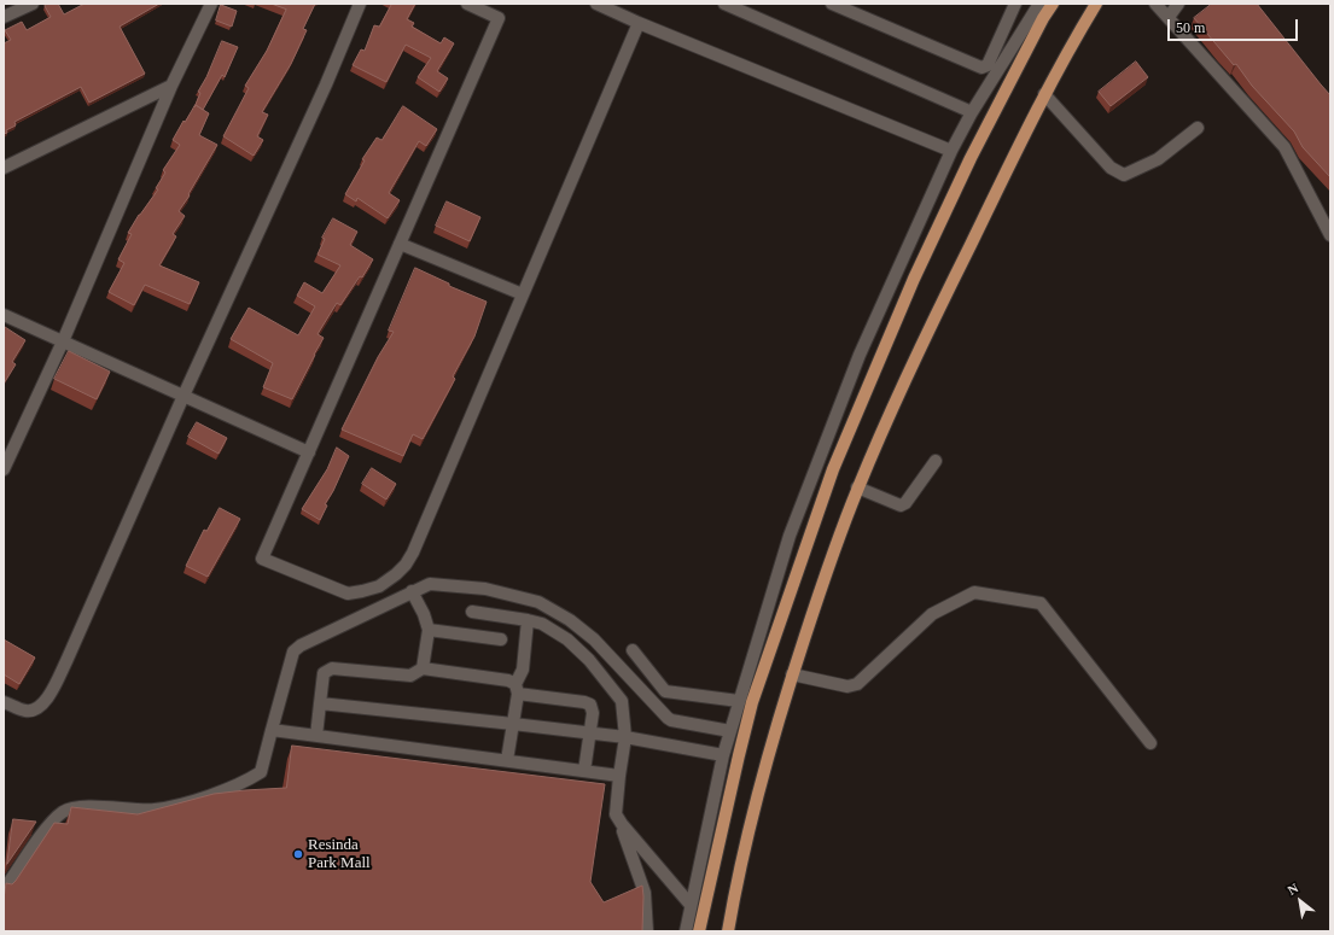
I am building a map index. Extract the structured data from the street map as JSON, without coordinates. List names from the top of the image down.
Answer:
{
  "places": ["Resinda Park Mall"],
  "scale_bar": "50 m",
  "north": "top left"
}
